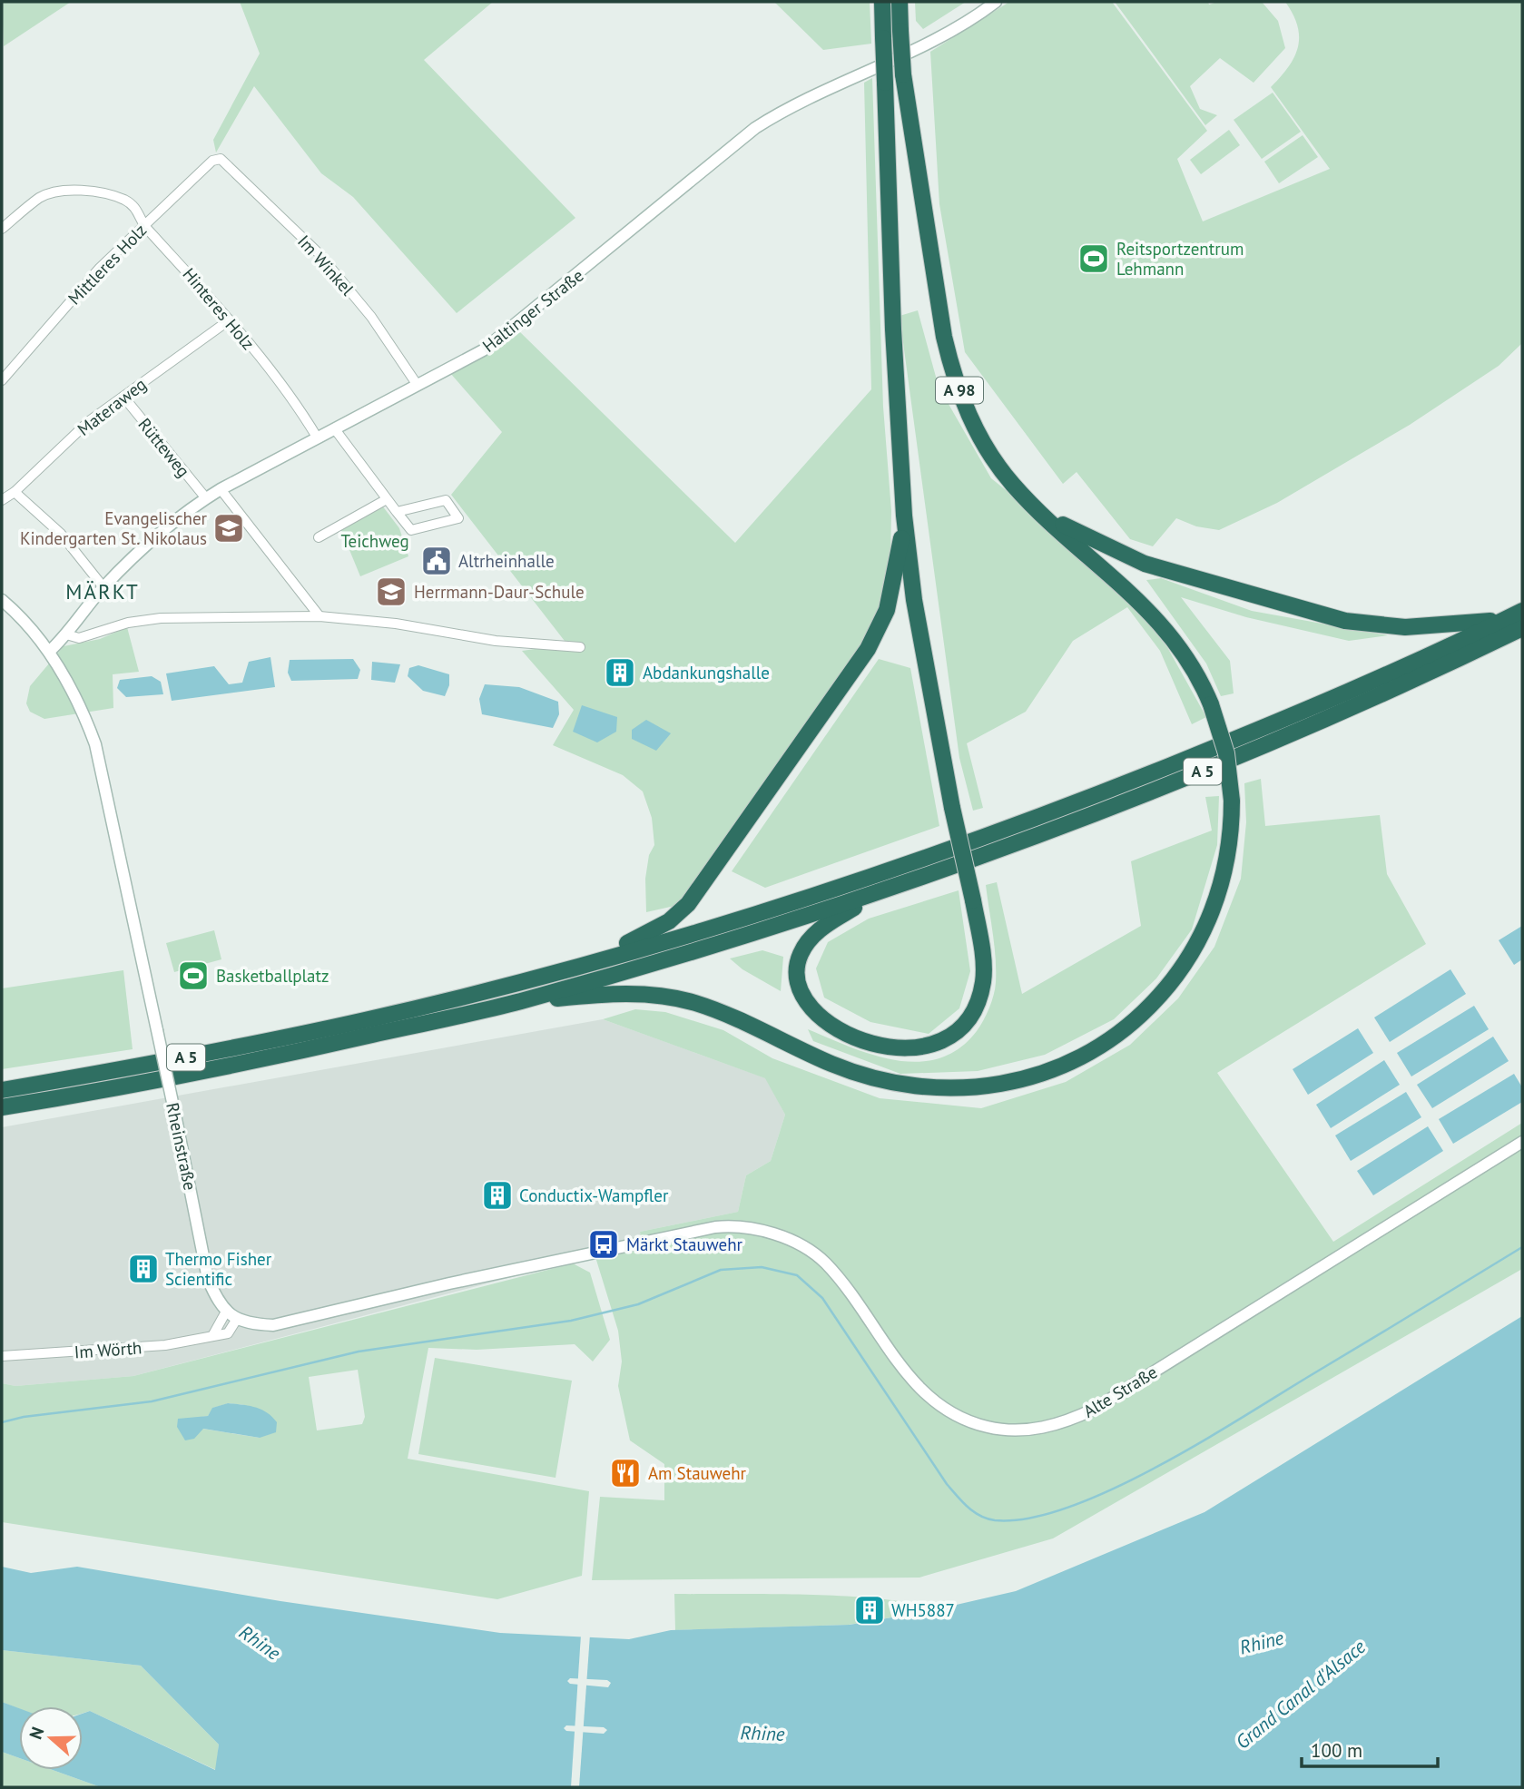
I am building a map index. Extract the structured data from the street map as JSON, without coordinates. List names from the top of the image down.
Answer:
{
  "streets": {
    "highway": ["A 98", "A 5"],
    "street": [
      "Mittleres Holz",
      "Im Winkel",
      "Hinteres Holz",
      "Haltinger Straße",
      "Materaweg",
      "Rütteweg",
      "Rheinstraße",
      "Im Wörth",
      "Alte Straße"
    ]
  },
  "crossings": [
    ["Mittleres Holz", "Im Winkel"],
    ["Mittleres Holz", "Hinteres Holz"],
    ["Im Winkel", "Haltinger Straße"],
    ["Hinteres Holz", "Haltinger Straße"],
    ["Hinteres Holz", "Materaweg"],
    ["Haltinger Straße", "Rütteweg"],
    ["Haltinger Straße", "Rheinstraße"],
    ["Materaweg", "Rütteweg"],
    ["Rheinstraße", "Im Wörth"],
    ["Rheinstraße", "Alte Straße"]
  ],
  "districts": ["MÄRKT"],
  "water": ["Rhine", "Grand Canal d'Alsace"],
  "parks": ["Teichweg"],
  "places": {
    "sports": ["Reitsportzentrum Lehmann", "Basketballplatz"],
    "school or university": ["Evangelischer Kindergarten St. Nikolaus", "Herrmann-Daur-Schule"],
    "public building": ["Altrheinhalle"],
    "building": [
      "Abdankungshalle",
      "Conductix-Wampfler",
      "Thermo Fisher Scientific",
      "WH5887"
    ],
    "bus stop": ["Märkt Stauwehr"],
    "restaurant": ["Am Stauwehr"]
  },
  "scale_bar": "100 m",
  "north": "left"
}
